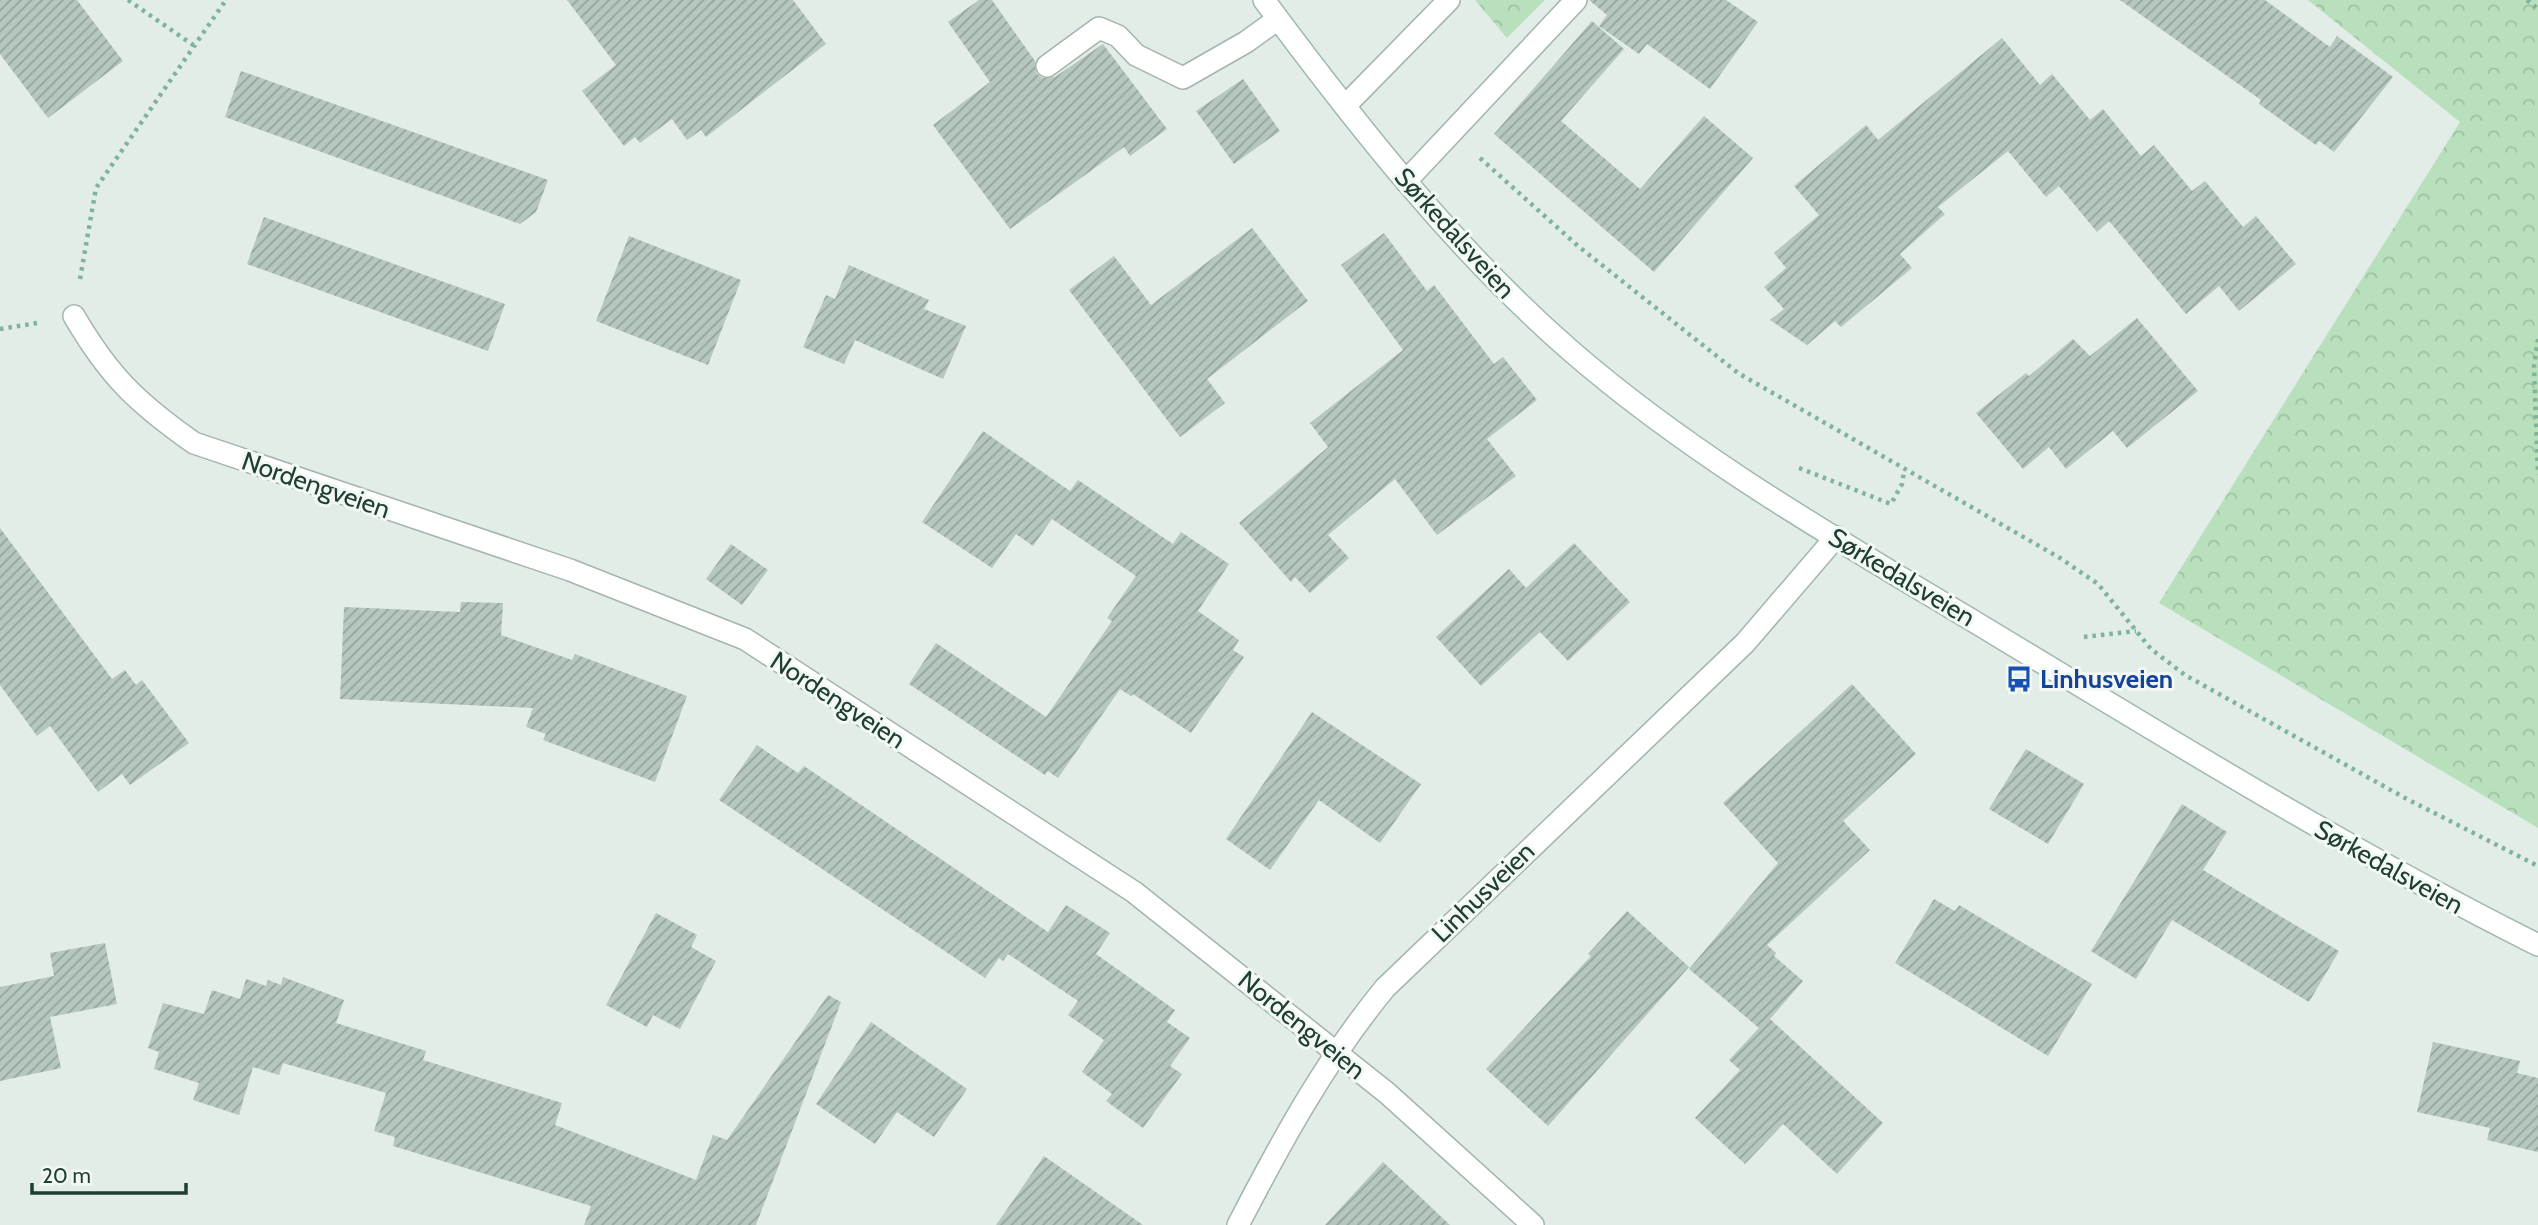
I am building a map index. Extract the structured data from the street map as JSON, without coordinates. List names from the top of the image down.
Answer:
{
  "streets": {
    "street": ["Sørkedalsveien", "Nordengveien", "Linhusveien"]
  },
  "crossings": [
    ["Sørkedalsveien", "Linhusveien"],
    ["Nordengveien", "Linhusveien"]
  ],
  "places": {
    "bus stop": ["Linhusveien"]
  },
  "scale_bar": "20 m"
}
